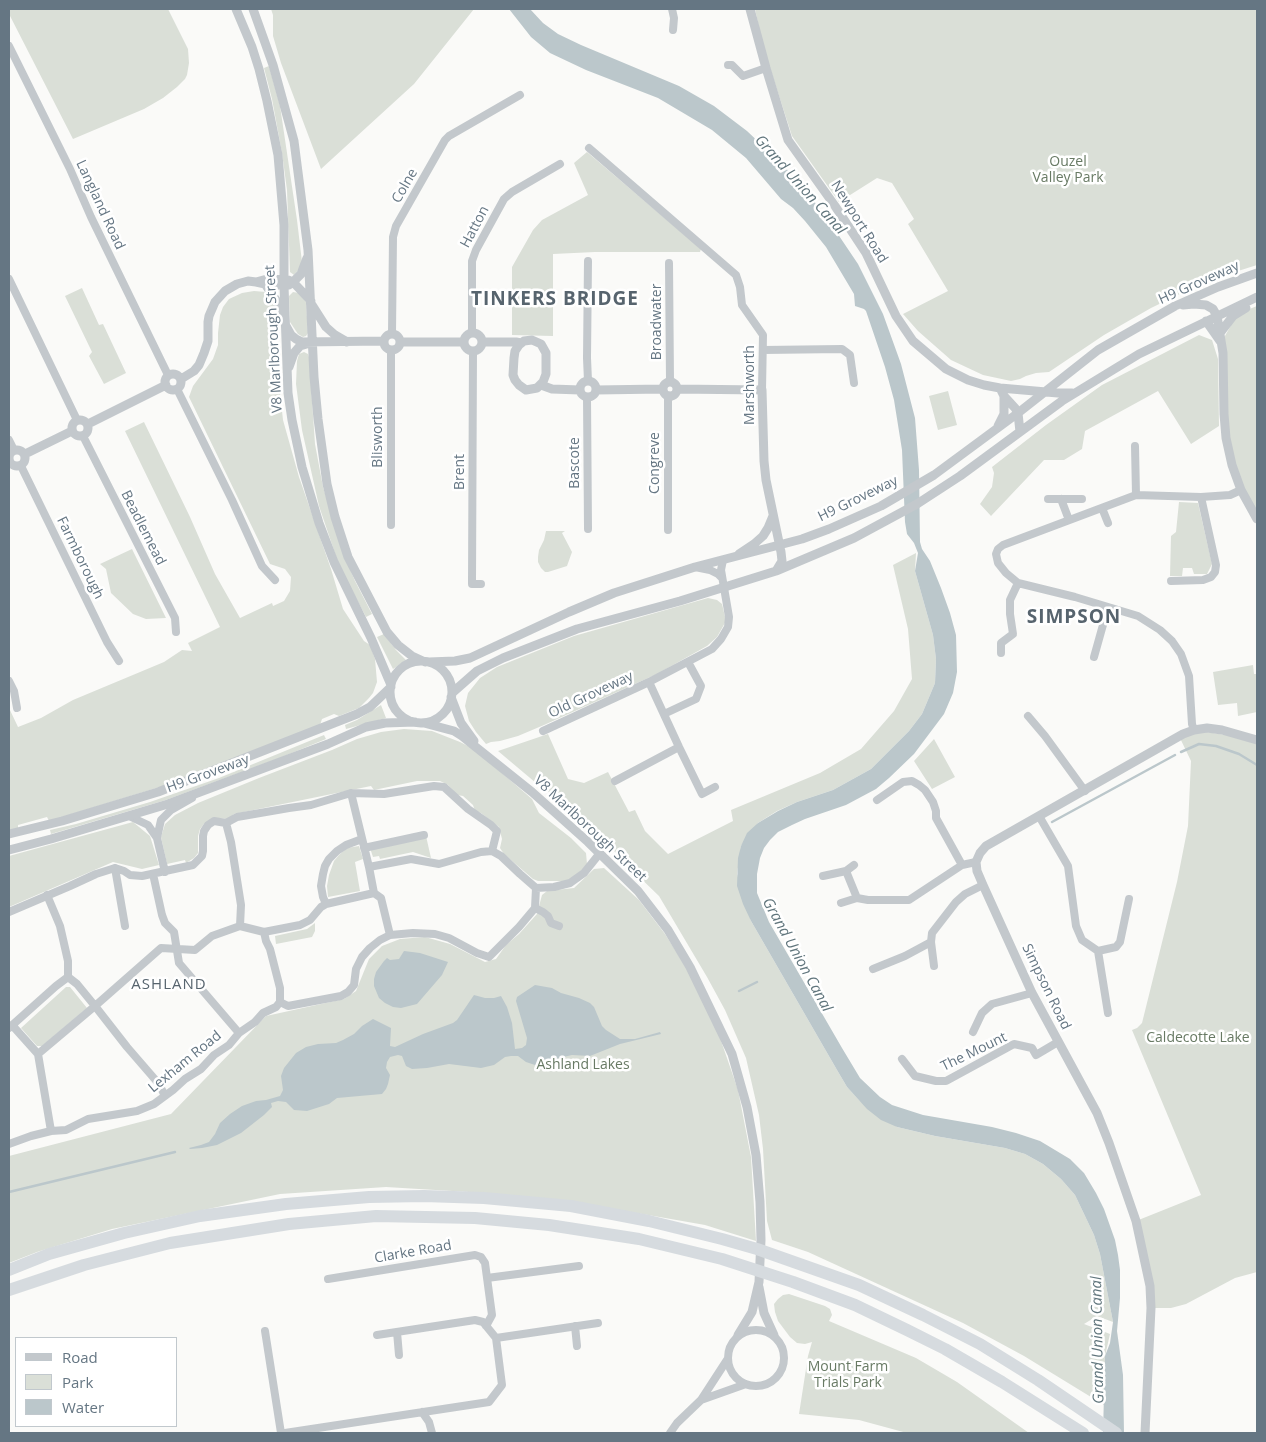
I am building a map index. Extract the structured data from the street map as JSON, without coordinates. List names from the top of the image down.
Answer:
{
  "streets": {
    "street": [
      "Colne",
      "Langland Road",
      "Newport Road",
      "Hatton",
      "H9 Groveway",
      "Broadwater",
      "V8 Marlborough Street",
      "Marshworth",
      "Blisworth",
      "Bascote",
      "Congreve",
      "Brent",
      "Beadlemead",
      "Farmborough",
      "Old Groveway",
      "Simpson Road",
      "The Mount",
      "Lexham Road",
      "Clarke Road"
    ]
  },
  "crossings": [
    ["Colne", "Blisworth"],
    ["Newport Road", "H9 Groveway"],
    ["Hatton", "Brent"],
    ["H9 Groveway", "V8 Marlborough Street"],
    ["H9 Groveway", "Marshworth"],
    ["Broadwater", "Congreve"],
    ["Simpson Road", "The Mount"]
  ],
  "districts": ["TINKERS BRIDGE", "SIMPSON", "ASHLAND"],
  "water": ["Grand Union Canal"],
  "parks": [
    "Ouzel Valley Park",
    "Caldecotte Lake",
    "Ashland Lakes",
    "Mount Farm Trials Park"
  ],
  "legend": ["Road", "Park", "Water"]
}
